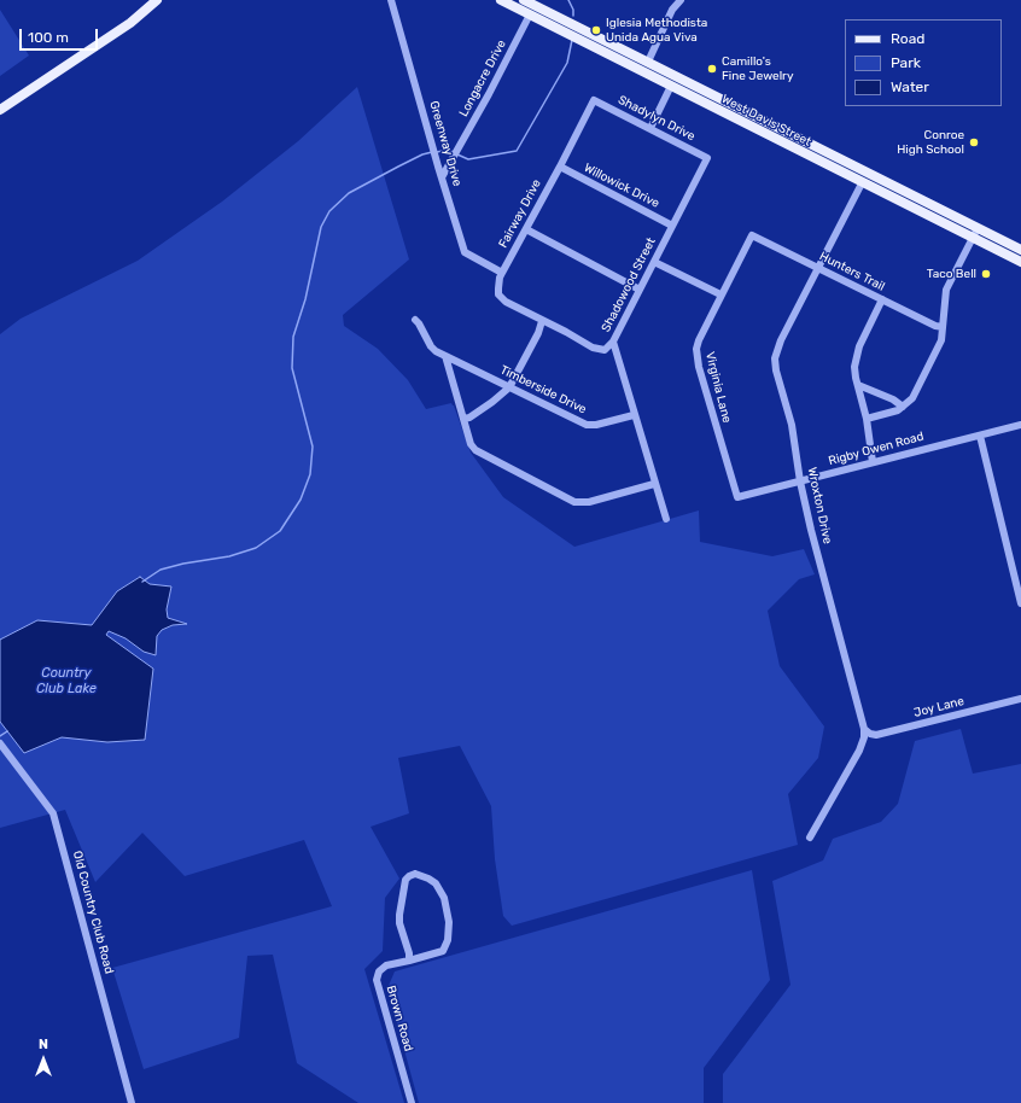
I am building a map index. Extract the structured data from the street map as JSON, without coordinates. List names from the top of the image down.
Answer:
{
  "streets": {
    "main road": ["West Davis Street"],
    "street": [
      "Longacre Drive",
      "Shadylyn Drive",
      "Greenway Drive",
      "Willowick Drive",
      "Fairway Drive",
      "Hunters Trail",
      "Shadowood Street",
      "Virginia Lane",
      "Timberside Drive",
      "Rigby Owen Road",
      "Wroxton Drive",
      "Joy Lane",
      "Old Country Club Road",
      "Brown Road"
    ]
  },
  "crossings": [
    ["Longacre Drive", "West Davis Street"],
    ["Longacre Drive", "Greenway Drive"],
    ["Shadylyn Drive", "Fairway Drive"],
    ["Shadylyn Drive", "Shadowood Street"],
    ["West Davis Street", "Wroxton Drive"],
    ["Greenway Drive", "Fairway Drive"],
    ["Willowick Drive", "Fairway Drive"],
    ["Willowick Drive", "Shadowood Street"],
    ["Fairway Drive", "Shadowood Street"],
    ["Hunters Trail", "Virginia Lane"],
    ["Hunters Trail", "Wroxton Drive"],
    ["Shadowood Street", "Timberside Drive"],
    ["Virginia Lane", "Rigby Owen Road"],
    ["Rigby Owen Road", "Wroxton Drive"],
    ["Wroxton Drive", "Joy Lane"]
  ],
  "water": ["Country Club Lake"],
  "places": [
    "Iglesia Methodista Unida Agua Viva",
    "Camillo's Fine Jewelry",
    "Conroe High School",
    "Taco Bell"
  ],
  "legend": ["Road", "Park", "Water"],
  "scale_bar": "100 m",
  "north": "top"
}
